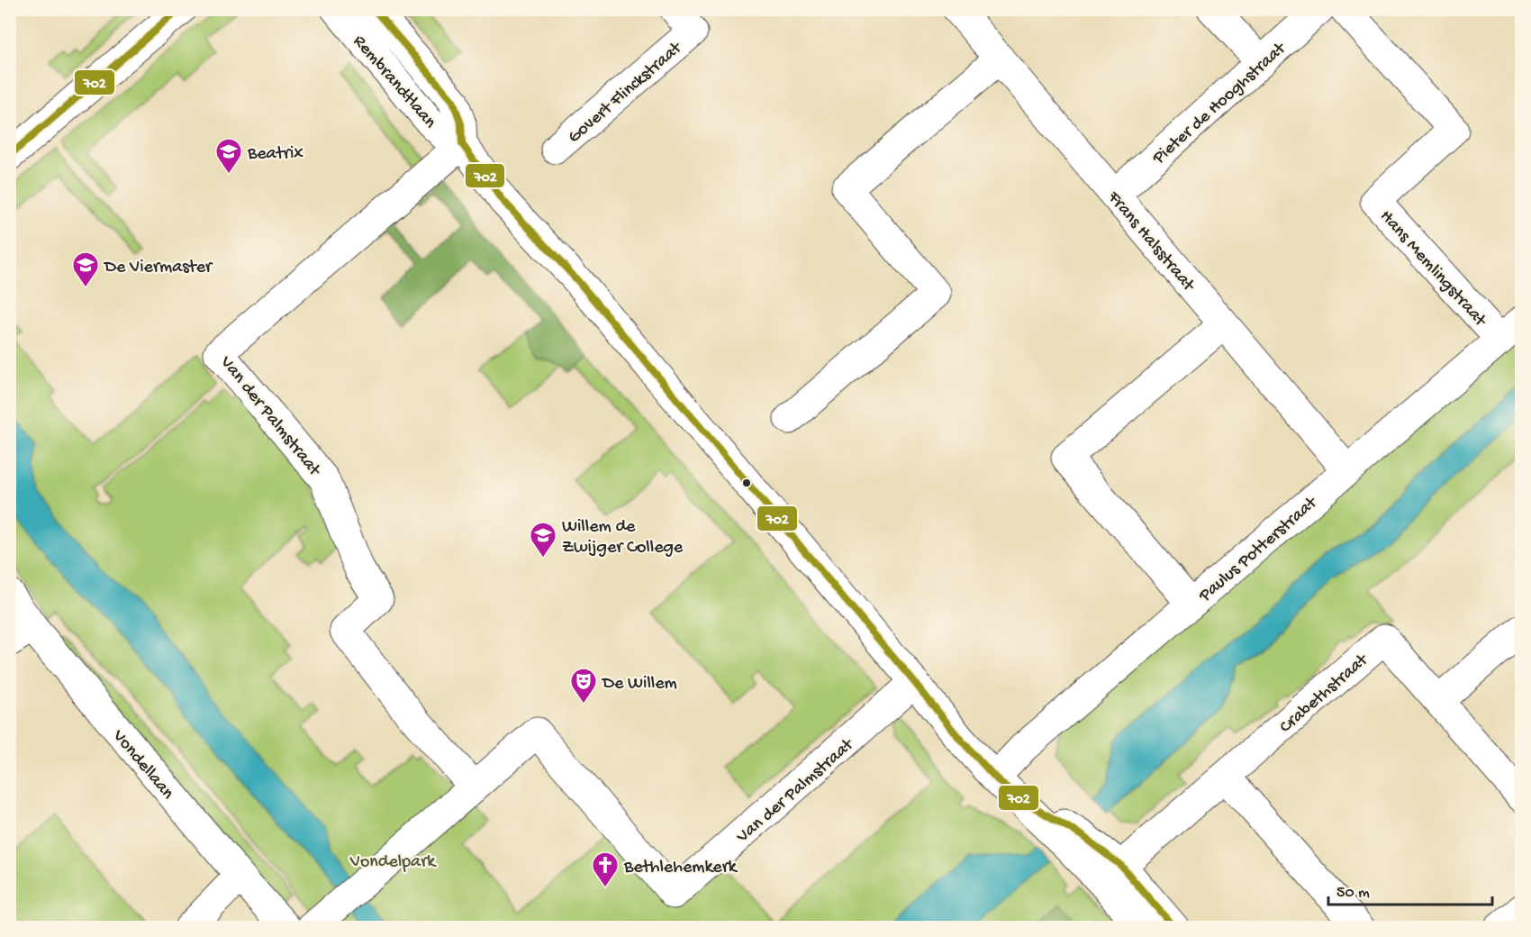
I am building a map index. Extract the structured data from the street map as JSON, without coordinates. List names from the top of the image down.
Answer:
{
  "streets": {
    "street": [
      "Rembrandtlaan",
      "Govert Flinckstraat",
      "Pieter de Hooghstraat",
      "Frans Halsstraat",
      "Hans Memlingstraat",
      "Van der Palmstraat",
      "Paulus Potterstraat",
      "Crabethstraat",
      "Vondellaan"
    ]
  },
  "crossings": [
    ["Rembrandtlaan", "Van der Palmstraat"],
    ["Rembrandtlaan", "Paulus Potterstraat"],
    ["Rembrandtlaan", "Crabethstraat"],
    ["Pieter de Hooghstraat", "Frans Halsstraat"],
    ["Frans Halsstraat", "Paulus Potterstraat"],
    ["Hans Memlingstraat", "Paulus Potterstraat"]
  ],
  "parks": ["Vondelpark"],
  "places": {
    "school or university": ["Beatrix", "De Viermaster", "Willem de Zwijger College"],
    "theatre": ["De Willem"],
    "church": ["Bethlehemkerk"]
  },
  "lines": ["transit line 702"],
  "scale_bar": "50 m"
}
